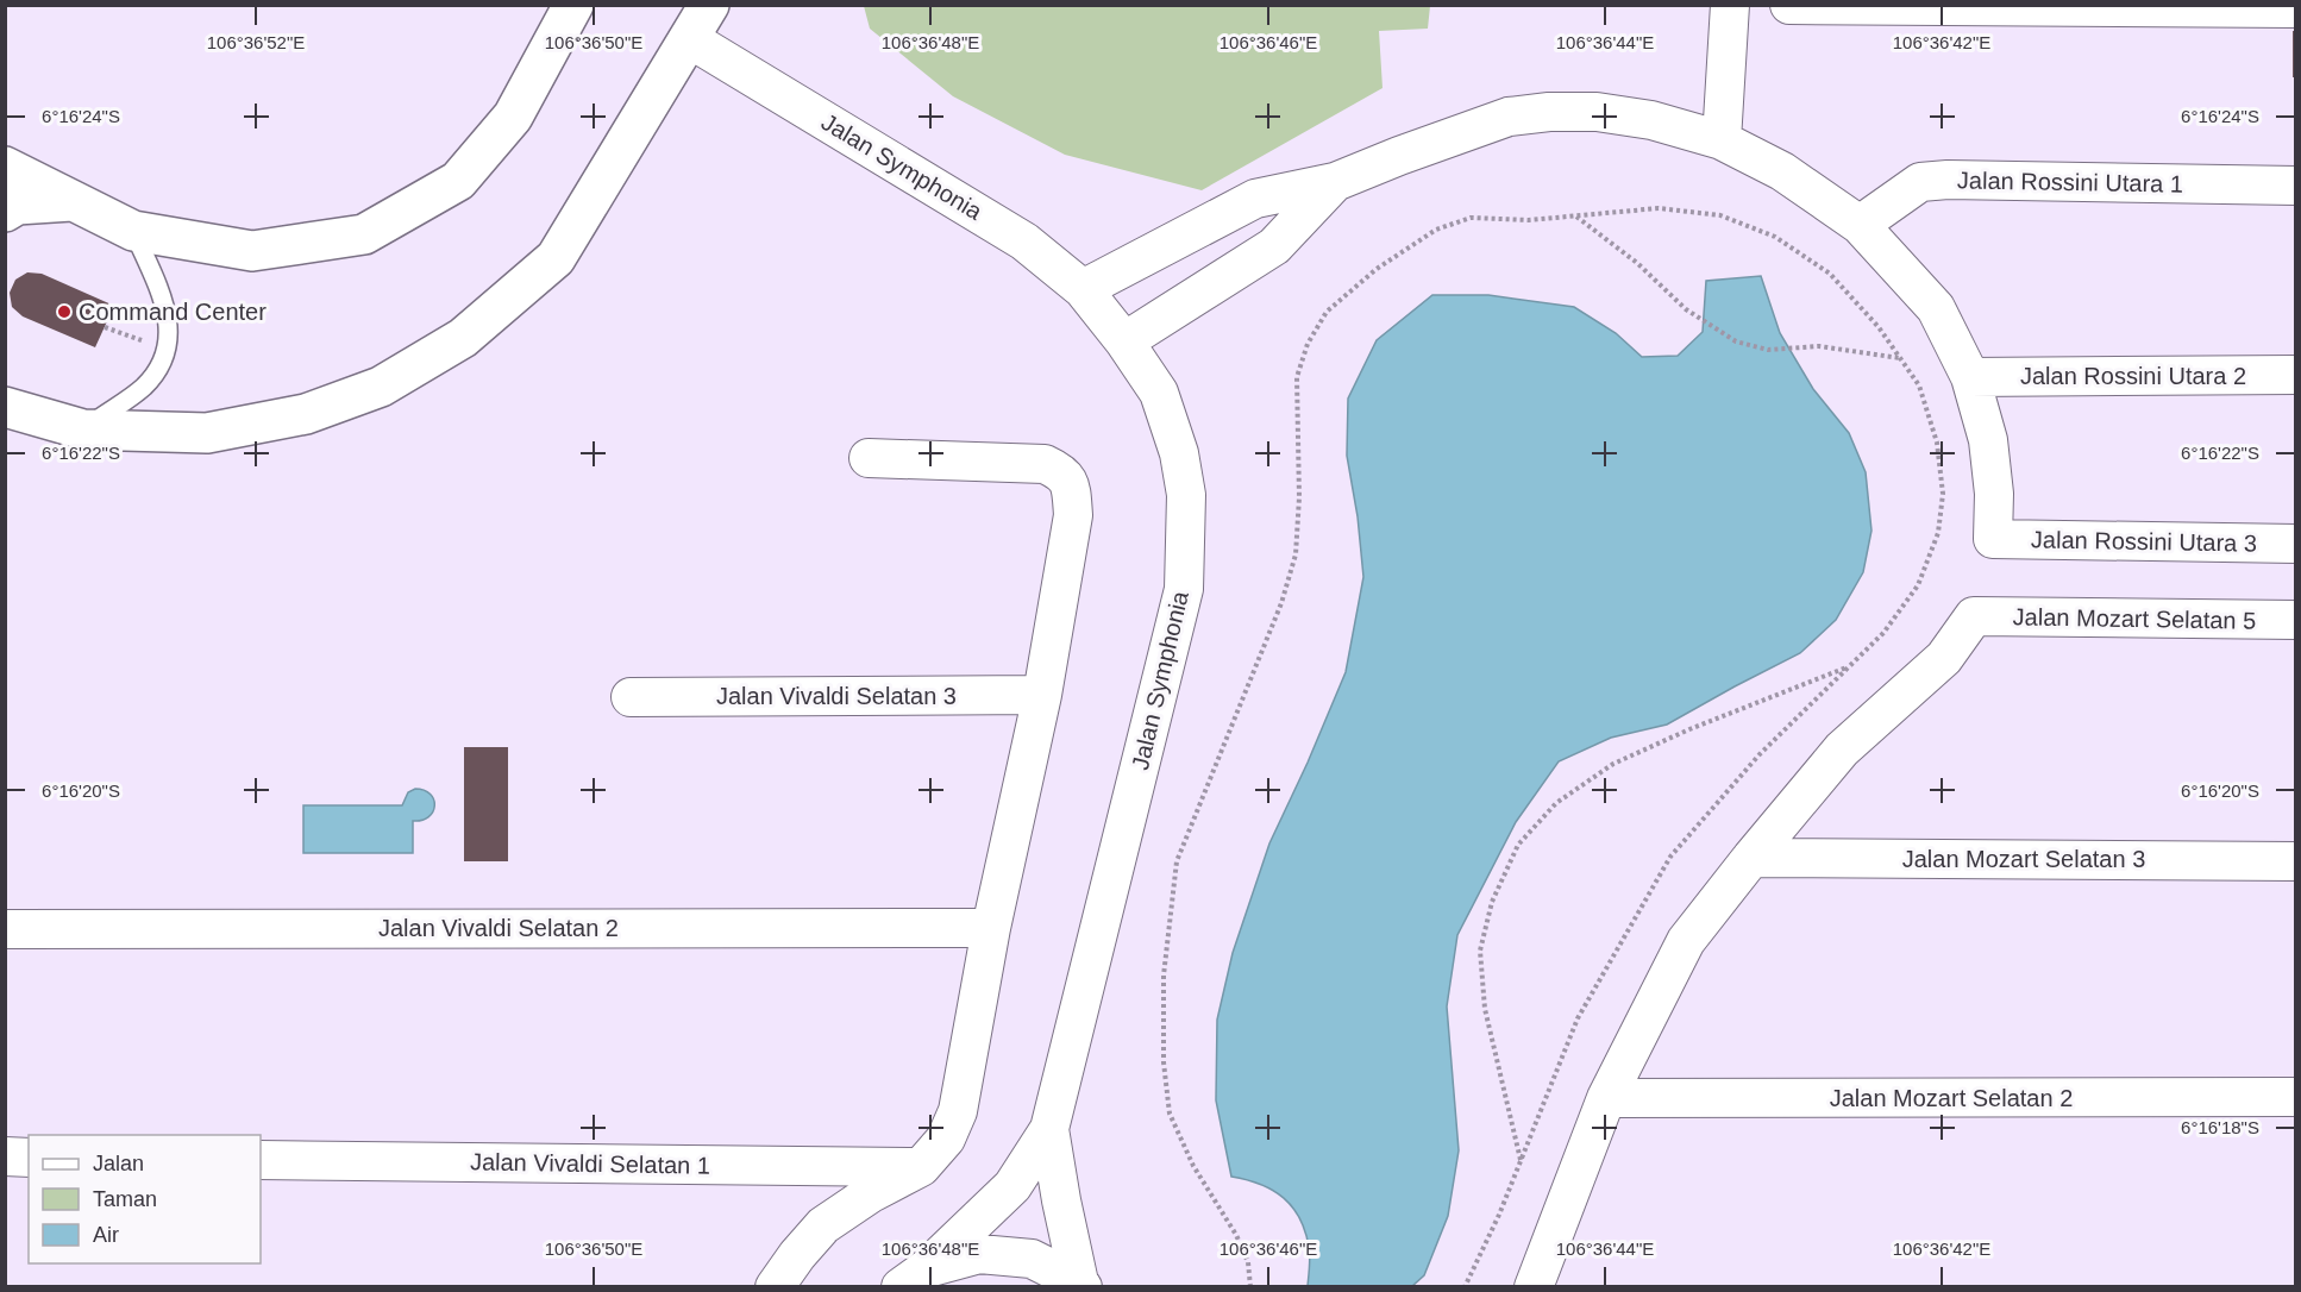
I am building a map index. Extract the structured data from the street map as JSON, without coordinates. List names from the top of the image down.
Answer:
{
  "streets": {
    "street": [
      "Jalan Symphonia",
      "Jalan Rossini Utara 1",
      "Jalan Rossini Utara 2",
      "Jalan Rossini Utara 3",
      "Jalan Mozart Selatan 5",
      "Jalan Vivaldi Selatan 3",
      "Jalan Mozart Selatan 3",
      "Jalan Vivaldi Selatan 2",
      "Jalan Mozart Selatan 2",
      "Jalan Vivaldi Selatan 1"
    ]
  },
  "crossings": [
    ["Jalan Rossini Utara 2", "Jalan Rossini Utara 3"],
    ["Jalan Mozart Selatan 5", "Jalan Mozart Selatan 3"]
  ],
  "places": ["Command Center"],
  "legend": ["Jalan", "Taman", "Air"],
  "coordinates": [
    "106°36'52\"E",
    "106°36'50\"E",
    "106°36'48\"E",
    "106°36'46\"E",
    "106°36'44\"E",
    "106°36'42\"E",
    "6°16'24\"S",
    "6°16'22\"S",
    "6°16'20\"S",
    "6°16'18\"S"
  ]
}
